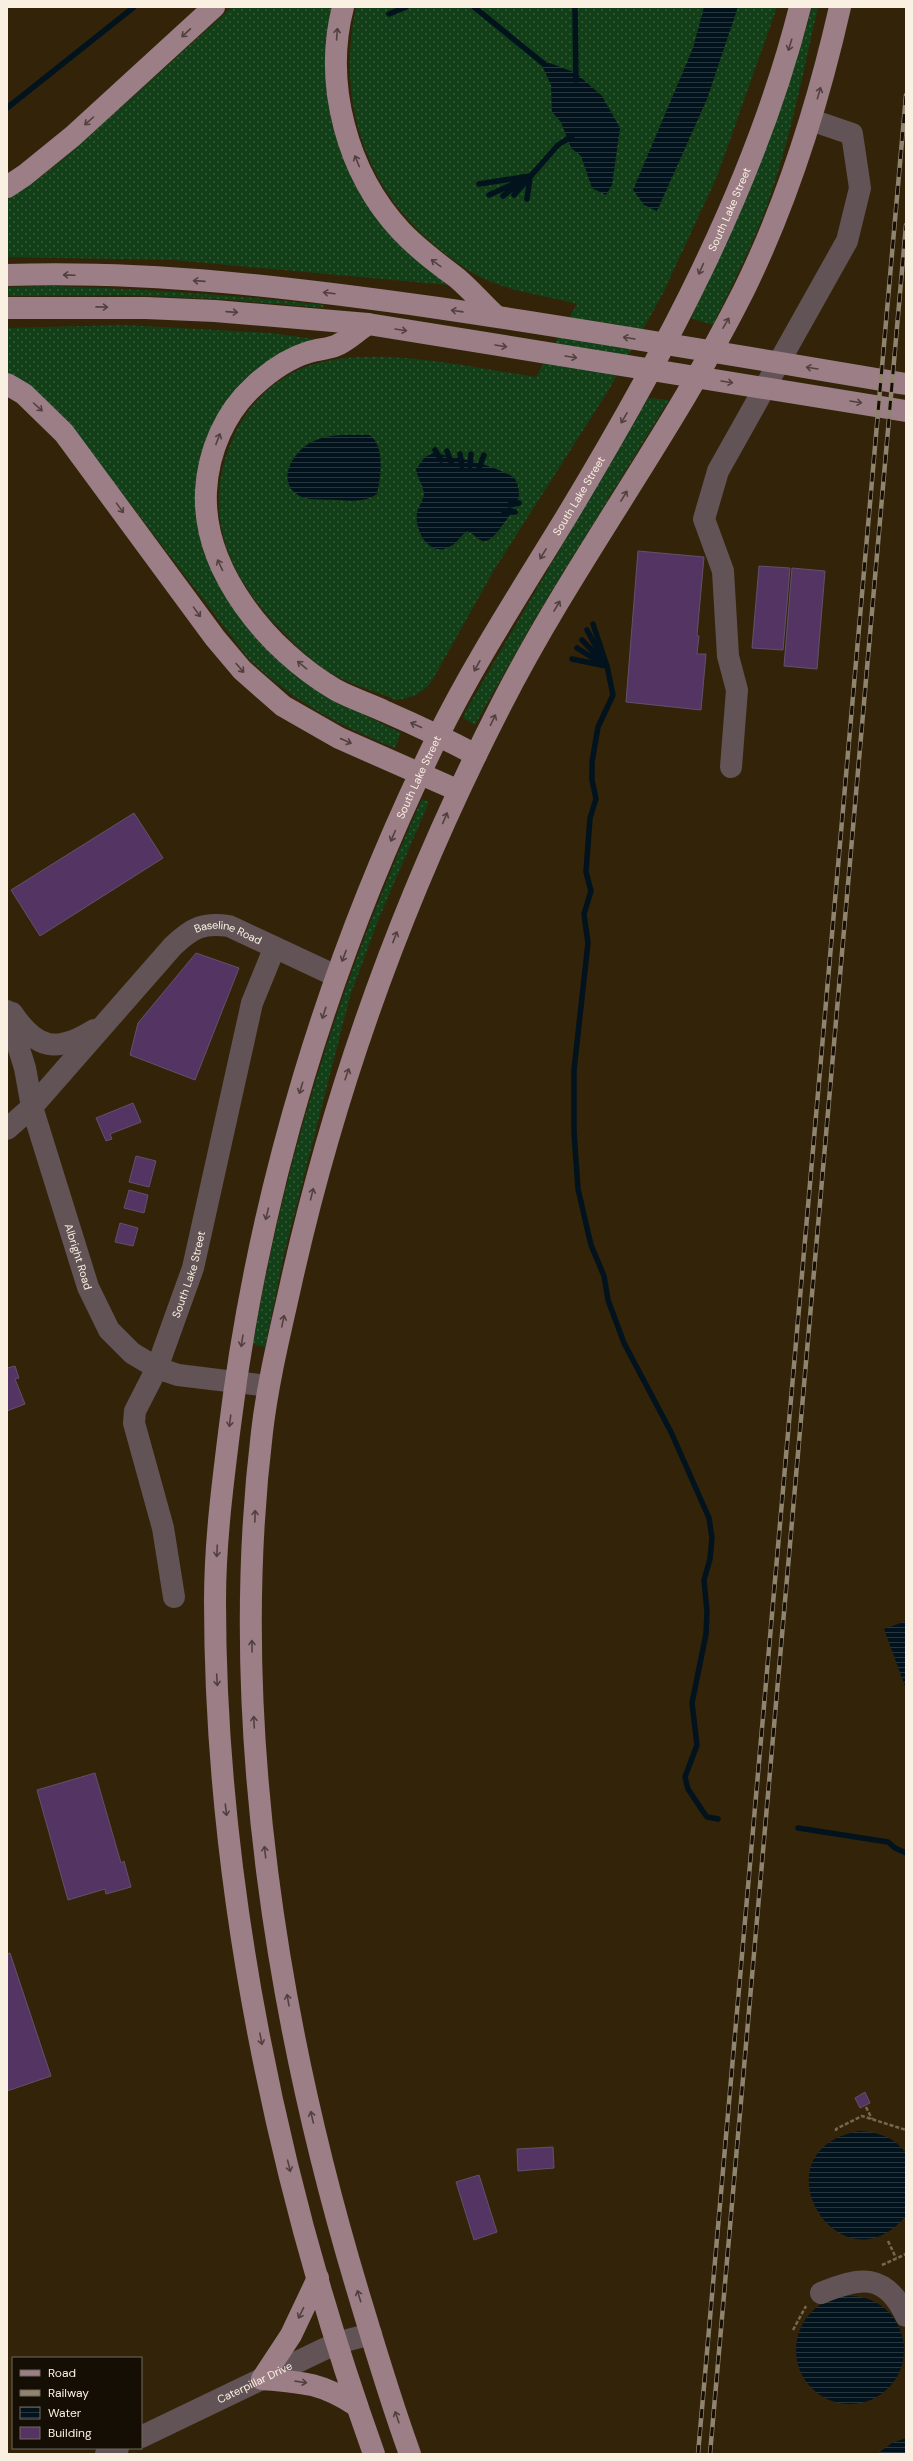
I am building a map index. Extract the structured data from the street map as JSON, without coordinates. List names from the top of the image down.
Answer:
{
  "streets": {
    "main road": ["South Lake Street"],
    "street": ["Baseline Road", "Albright Road", "Caterpillar Drive"]
  },
  "crossings": [
    ["South Lake Street", "Baseline Road"],
    ["South Lake Street", "Albright Road"],
    ["South Lake Street", "Caterpillar Drive"],
    ["Baseline Road", "Albright Road"]
  ],
  "legend": [
    "Road",
    "Railway",
    "Water",
    "Building"
  ]
}
